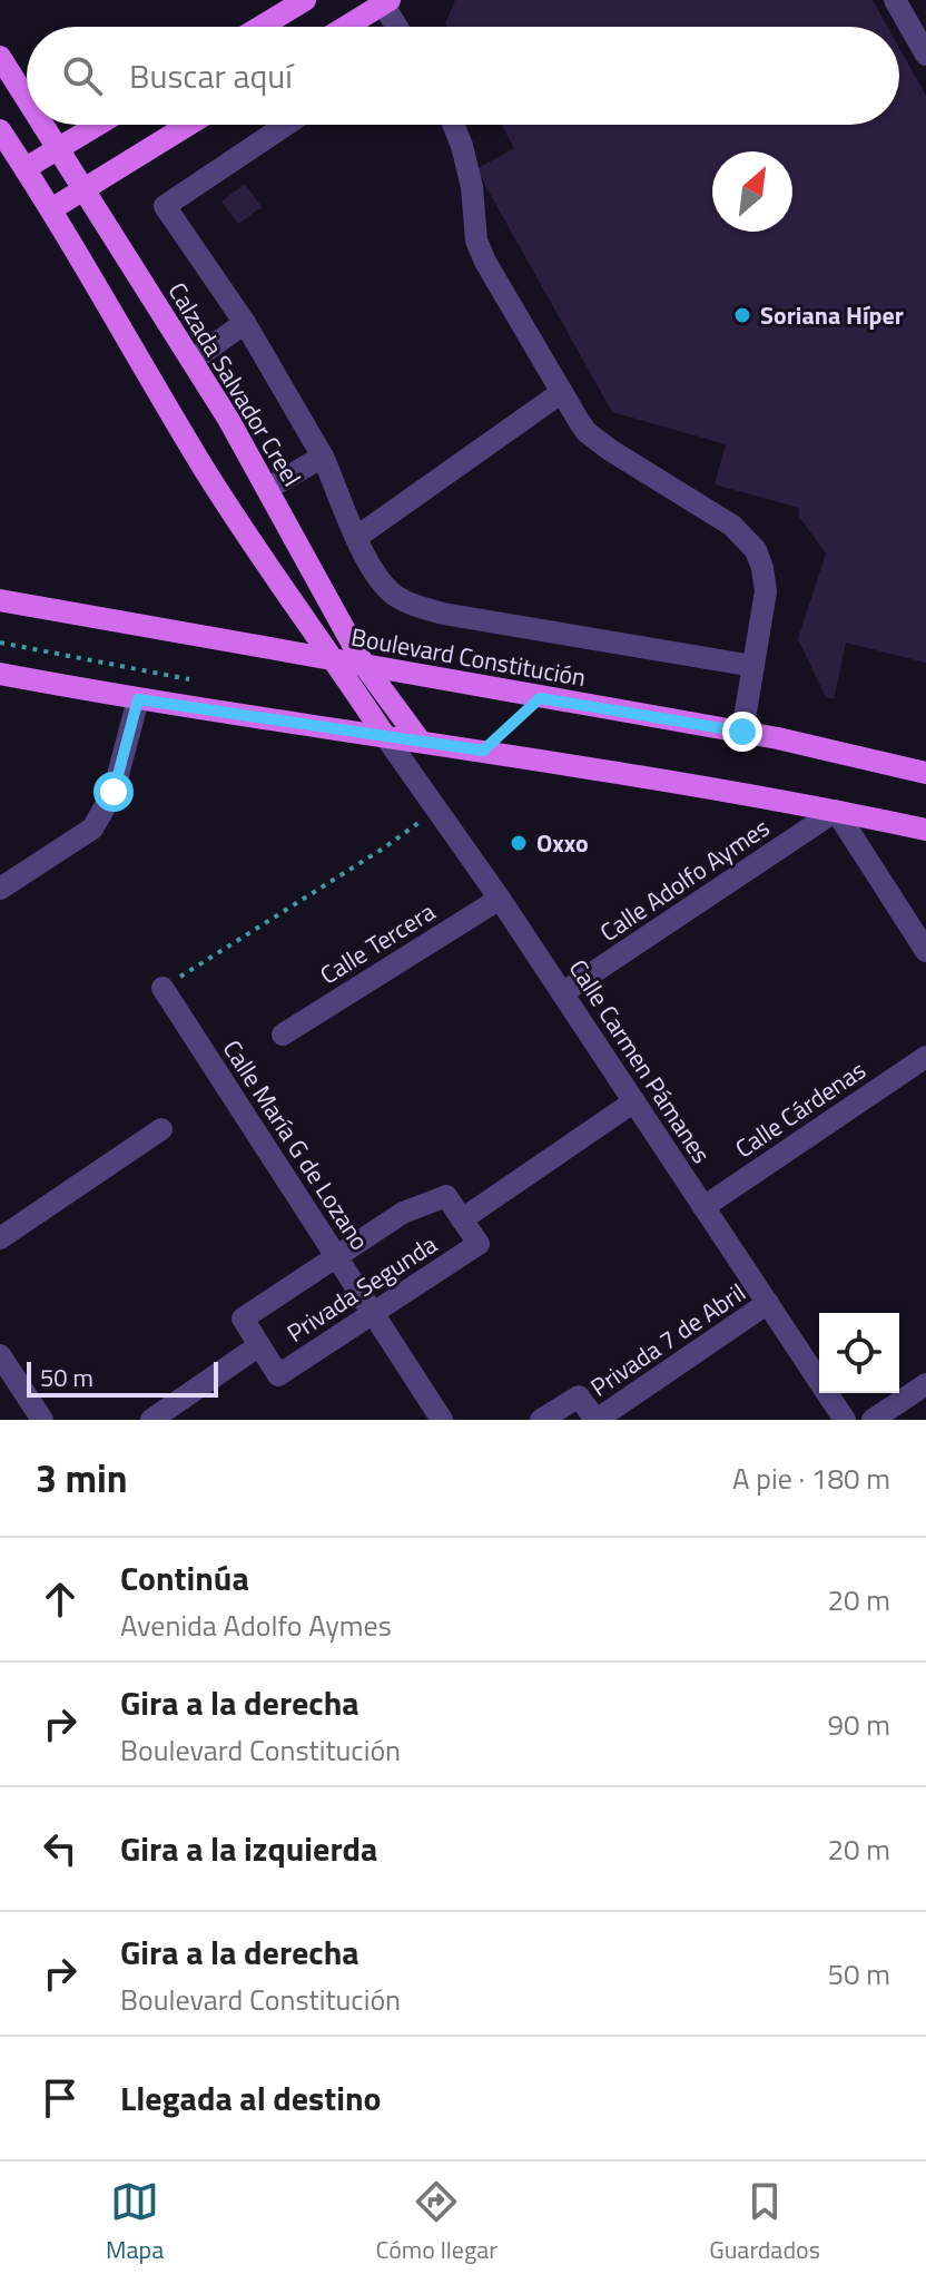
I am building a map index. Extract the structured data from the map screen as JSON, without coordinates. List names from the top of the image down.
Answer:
{
  "streets": {
    "main road": ["Calzada Salvador Creel", "Boulevard Constitución"],
    "street": [
      "Calle Adolfo Aymes",
      "Calle Tercera",
      "Calle Carmen Pámanes",
      "Calle Cárdenas",
      "Calle María G de Lozano",
      "Privada Segunda",
      "Privada 7 de Abril"
    ]
  },
  "crossings": [
    ["Calzada Salvador Creel", "Boulevard Constitución"],
    ["Calle Adolfo Aymes", "Calle Carmen Pámanes"],
    ["Calle Tercera", "Calle Carmen Pámanes"],
    ["Calle Carmen Pámanes", "Calle Cárdenas"],
    ["Calle Carmen Pámanes", "Privada Segunda"],
    ["Calle Carmen Pámanes", "Privada 7 de Abril"],
    ["Calle María G de Lozano", "Privada Segunda"]
  ],
  "places": ["Soriana Híper", "Oxxo"],
  "scale_bar": "50 m",
  "north": "top right",
  "page": {
    "search": "Buscar aquí",
    "scale": "50 m",
    "heading": ["3 min", "A pie · 180 m"],
    "list": [
      ["Continúa", "Avenida Adolfo Aymes", "20 m"],
      ["Gira a la derecha", "Boulevard Constitución", "90 m"],
      ["Gira a la izquierda", "20 m"],
      ["Gira a la derecha", "Boulevard Constitución", "50 m"],
      "Llegada al destino"
    ],
    "nav": ["Mapa", "Cómo llegar", "Guardados"]
  }
}
